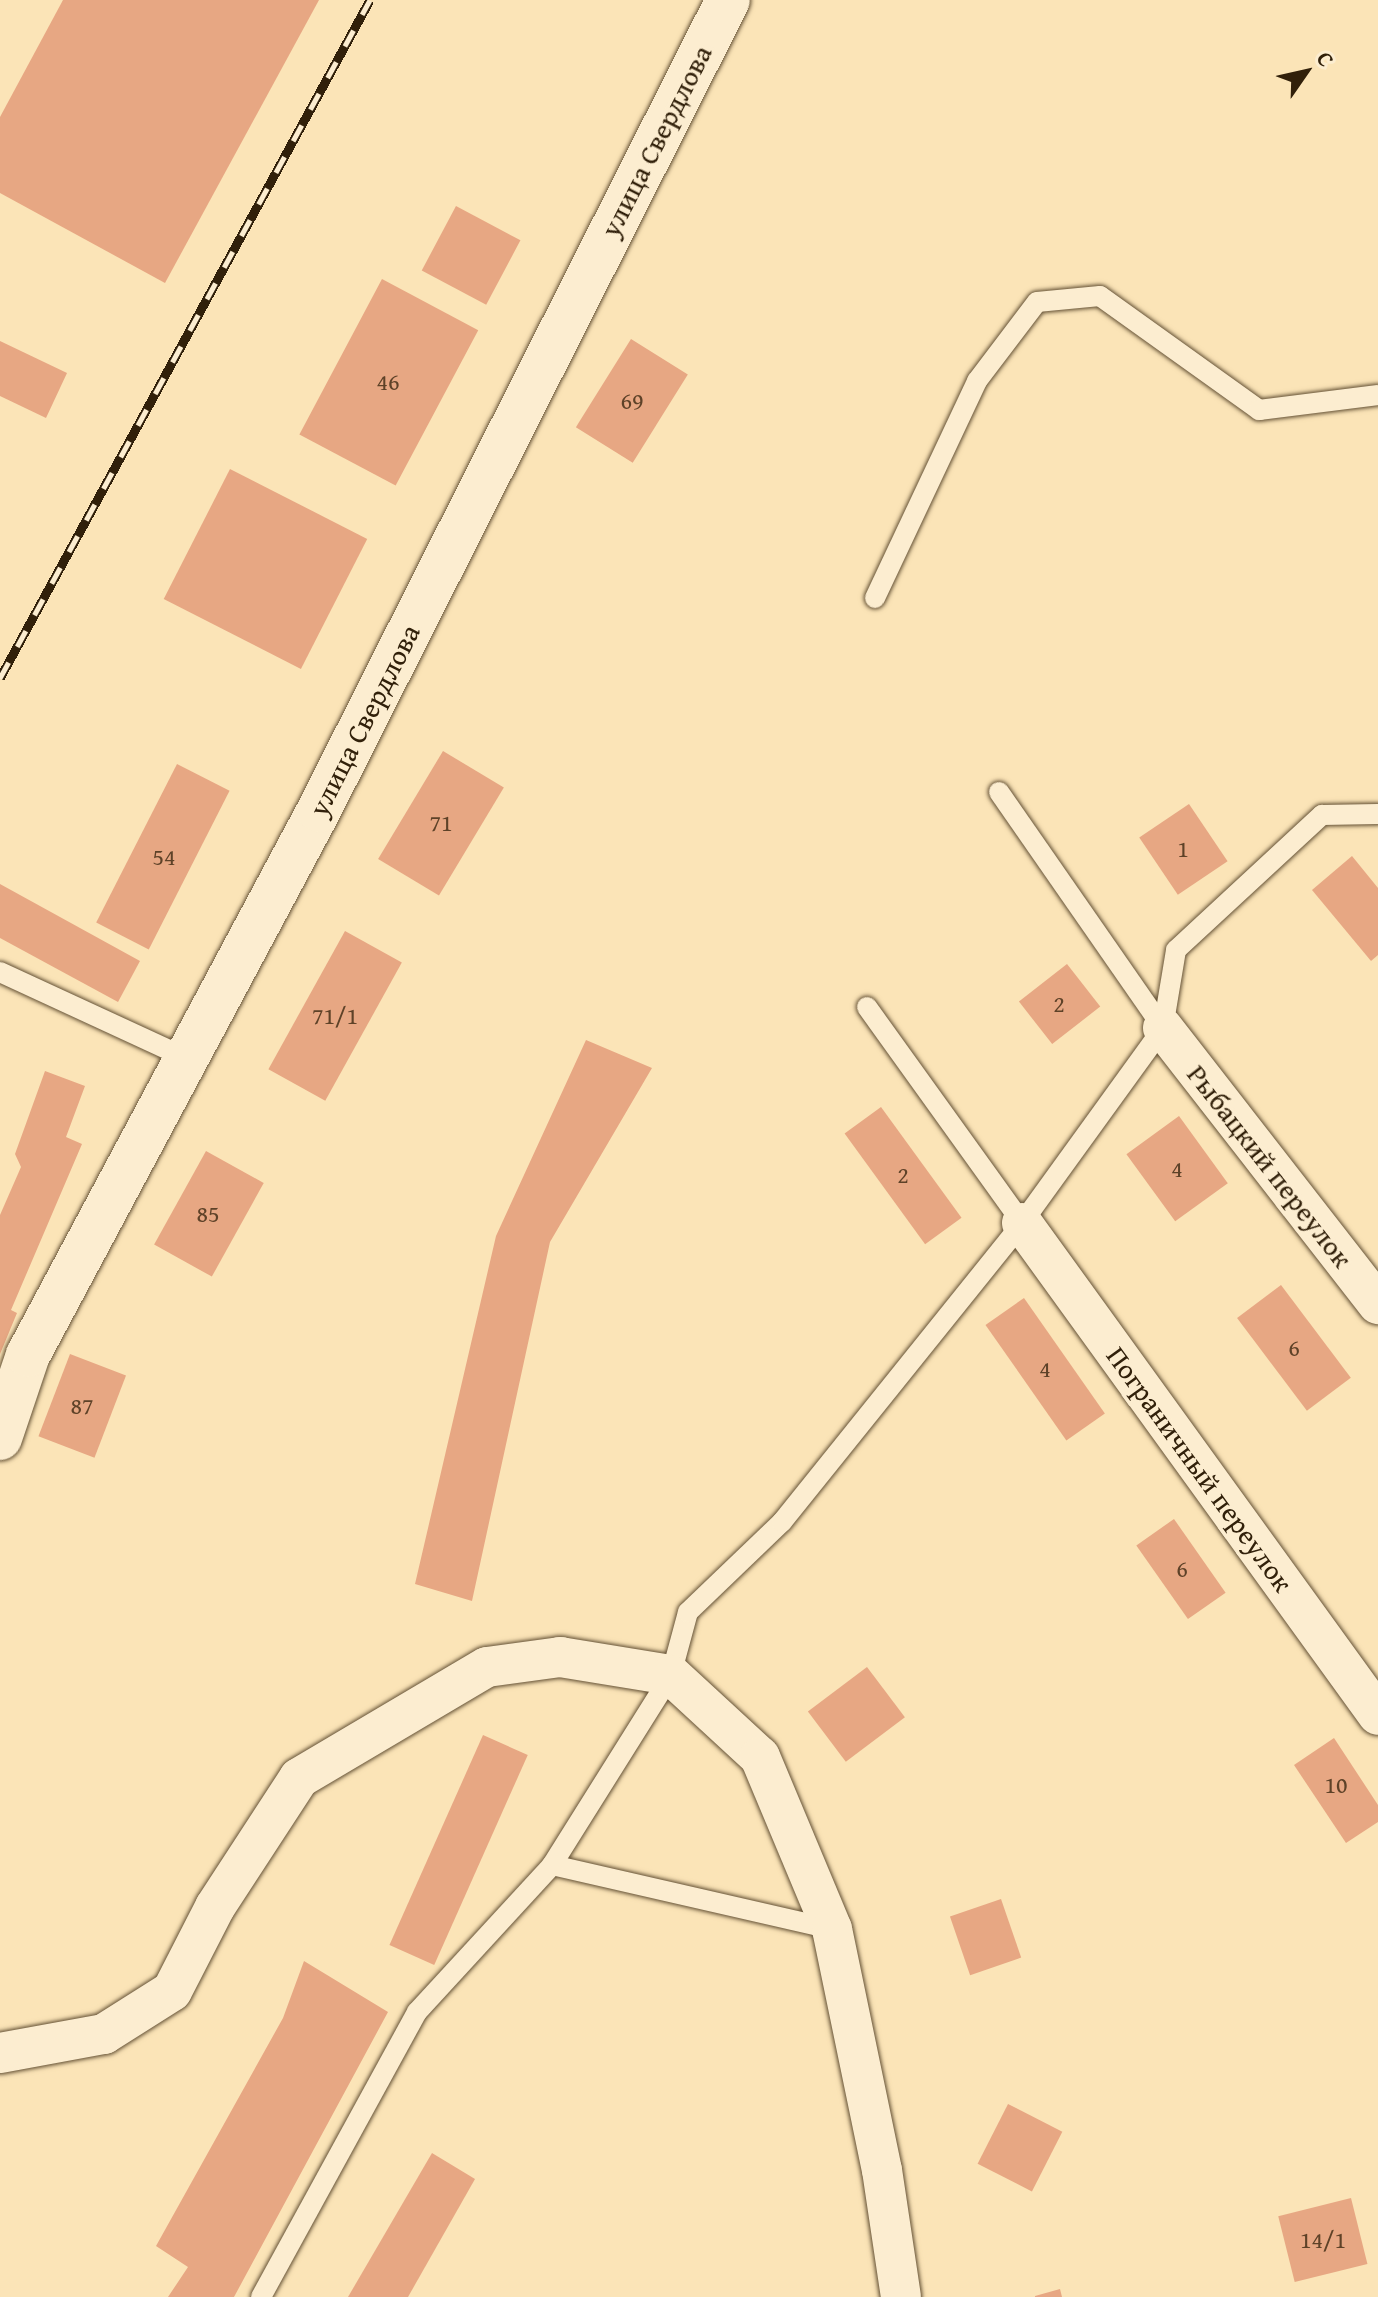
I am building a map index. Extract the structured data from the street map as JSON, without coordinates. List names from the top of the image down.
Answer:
{
  "streets": {
    "street": ["улица Свердлова", "Рыбацкий переулок", "Пограничный переулок"]
  },
  "house_numbers": [
    "46",
    "69",
    "71",
    "1",
    "54",
    "2",
    "71/1",
    "4",
    "2",
    "85",
    "6",
    "4",
    "87",
    "6",
    "10",
    "14/1"
  ],
  "north": "top right"
}
